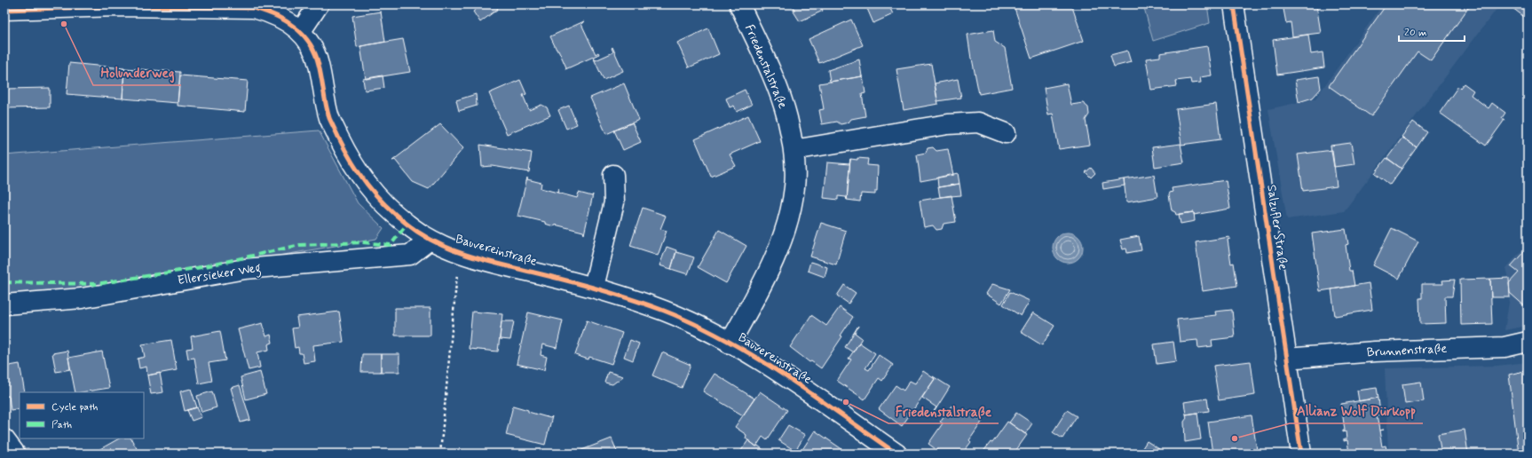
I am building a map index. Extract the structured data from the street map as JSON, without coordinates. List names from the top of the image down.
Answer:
{
  "streets": {
    "street": [
      "Friedenstalstraße",
      "Salzufler Straße",
      "Bauvereinstraße",
      "Ellersieker Weg",
      "Brunnenstraße"
    ]
  },
  "crossings": [
    ["Friedenstalstraße", "Bauvereinstraße"],
    ["Salzufler Straße", "Brunnenstraße"],
    ["Bauvereinstraße", "Ellersieker Weg"]
  ],
  "places": ["Holunderweg", "Friedenstalstraße", "Allianz Wolf Dürkopp"],
  "legend": ["Cycle path", "Path"],
  "scale_bar": "20 m"
}
